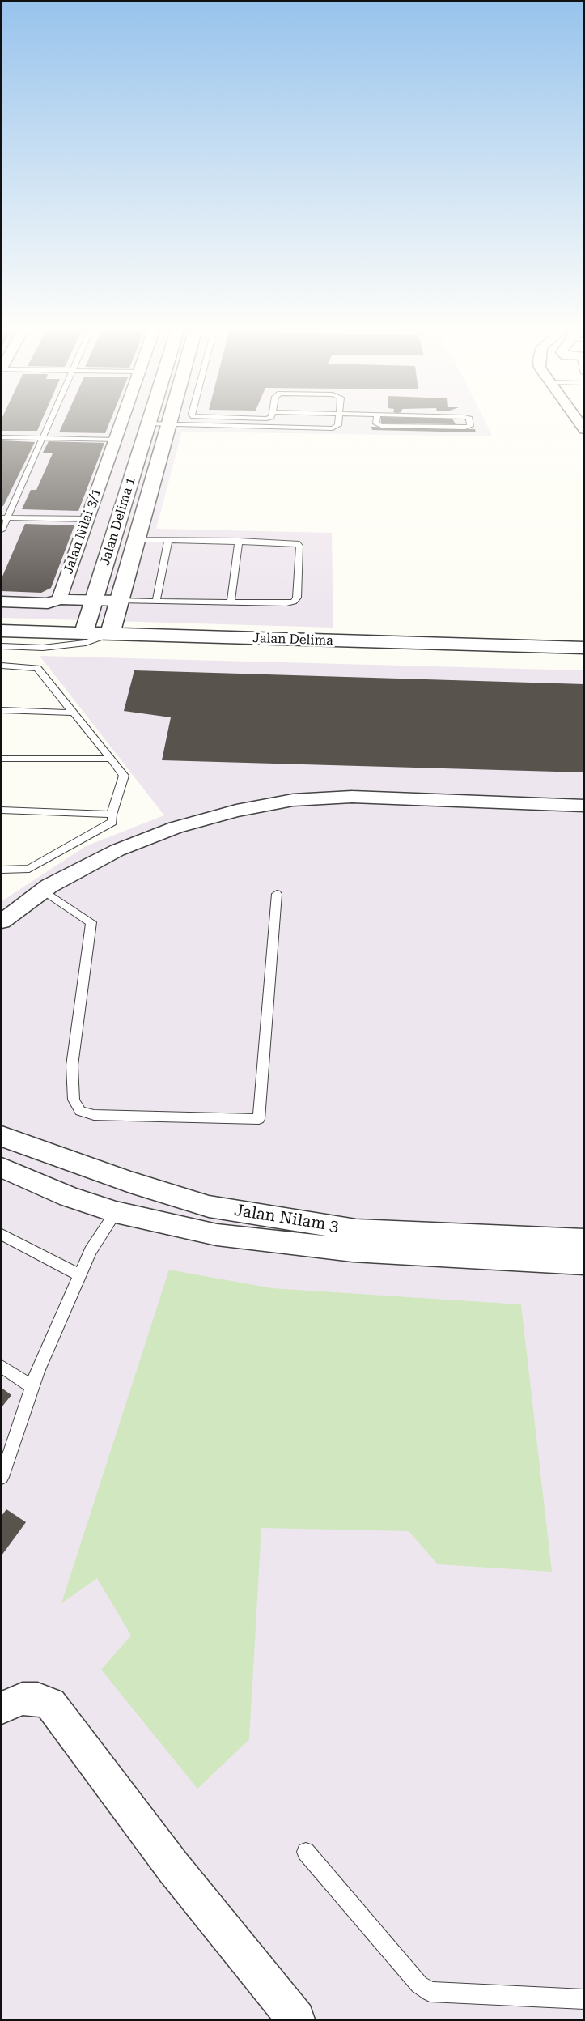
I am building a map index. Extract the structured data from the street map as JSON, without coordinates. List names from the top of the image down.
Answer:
{
  "streets": {
    "street": [
      "Jalan Delima 1",
      "Jalan Nilai 3/1",
      "Jalan Delima",
      "Jalan Nilam 3"
    ]
  },
  "crossings": [
    ["Jalan Delima 1", "Jalan Delima"]
  ]
}
